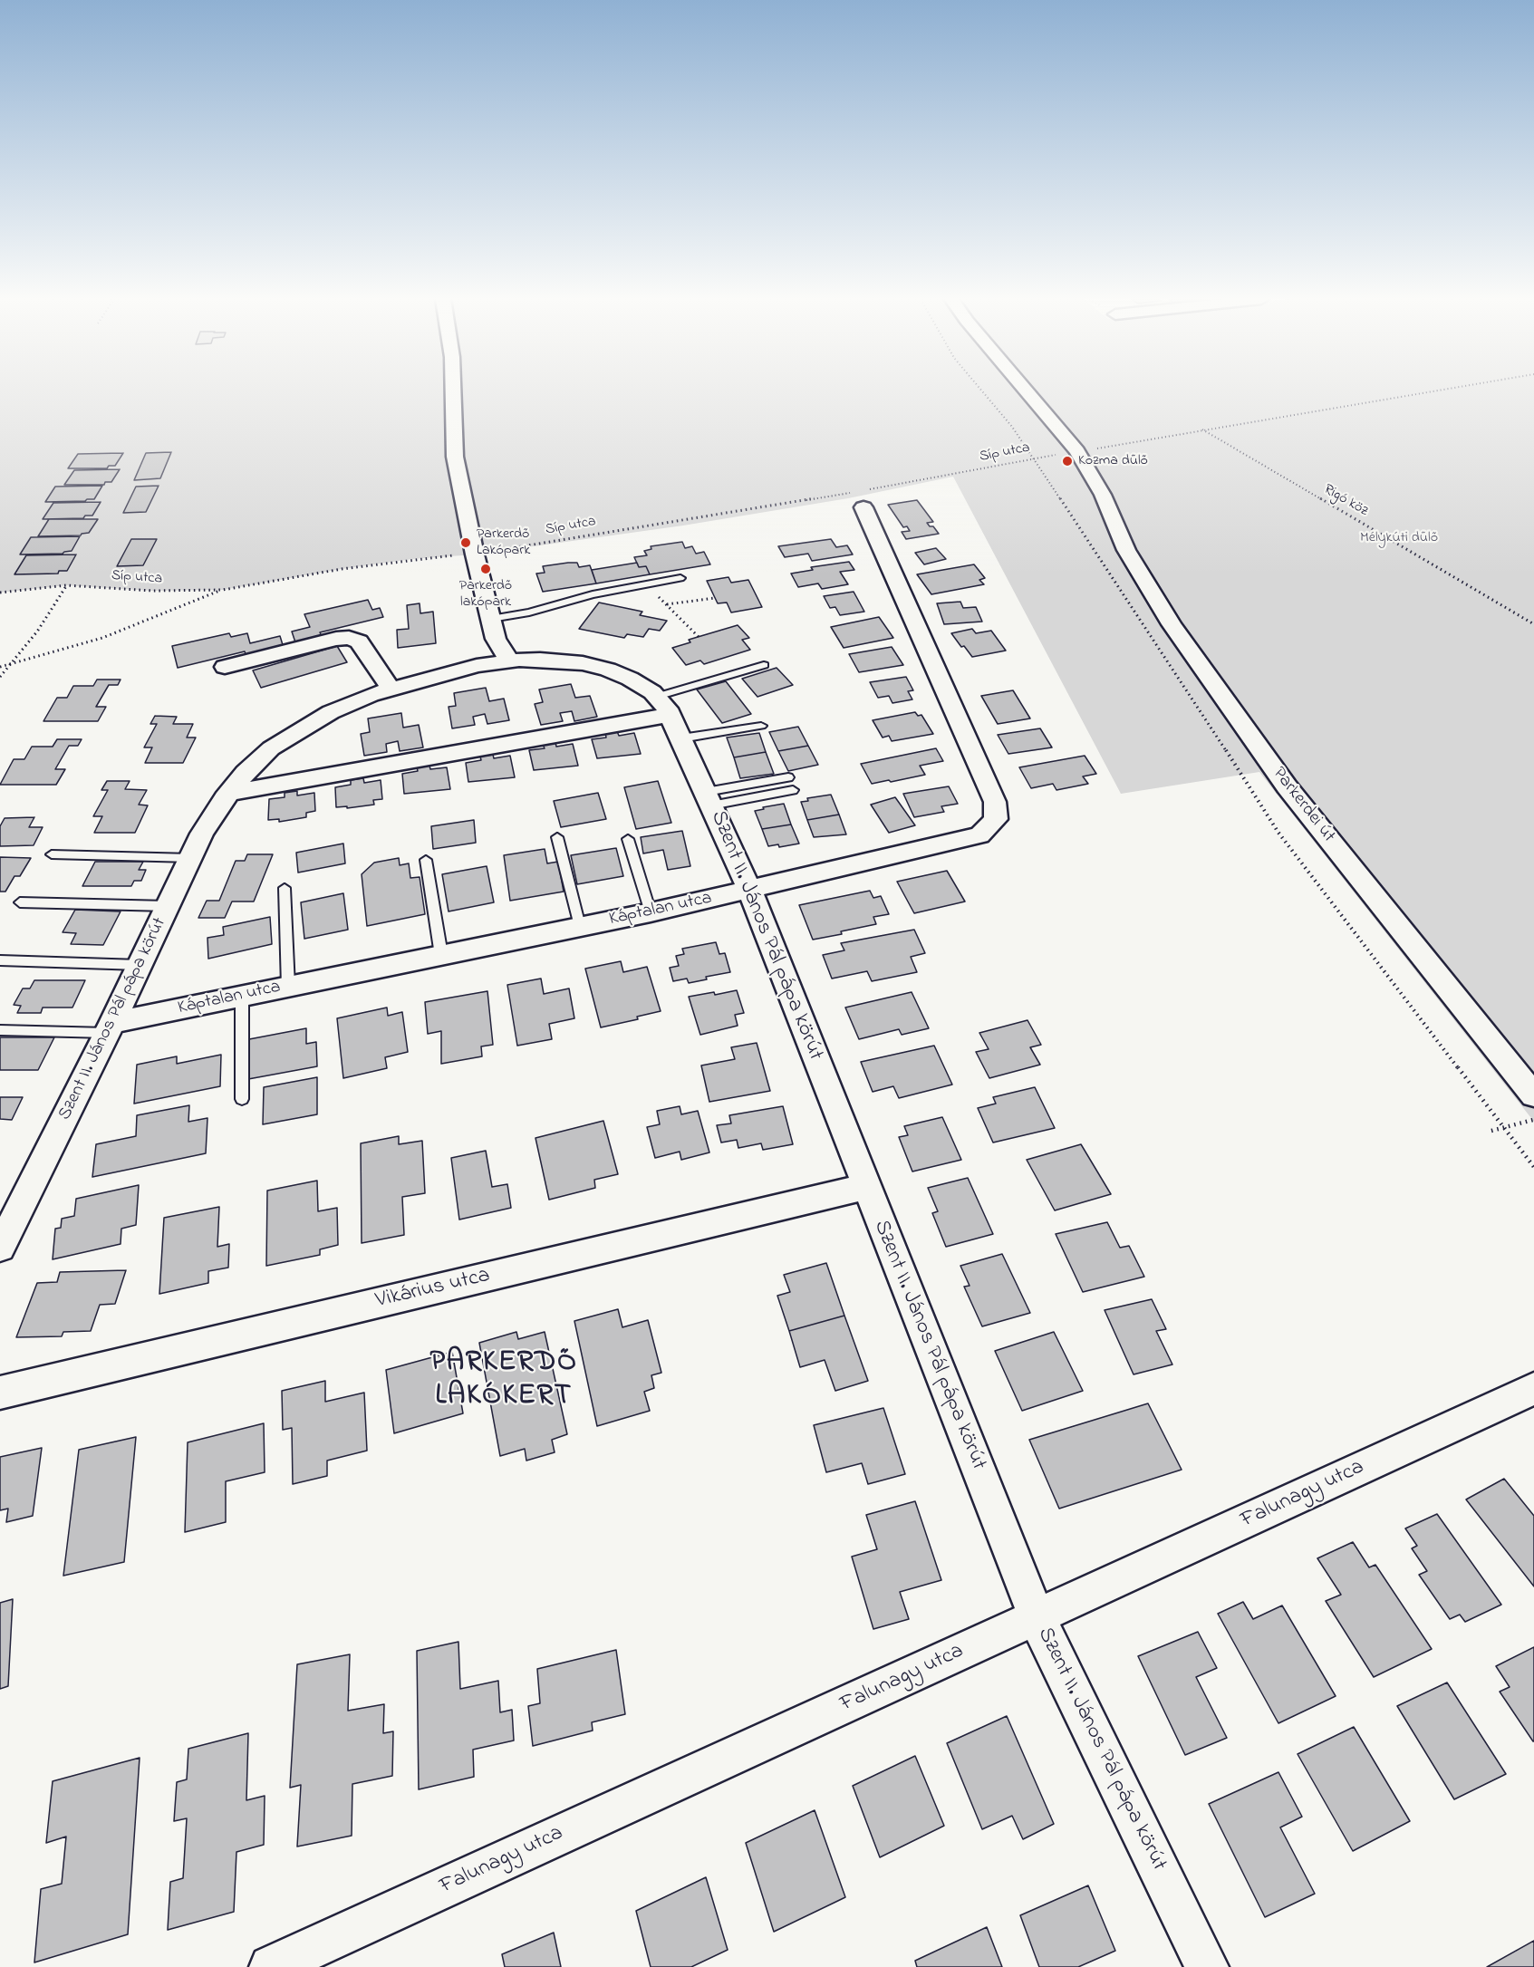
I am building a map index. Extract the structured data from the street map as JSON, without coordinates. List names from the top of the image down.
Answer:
{
  "streets": {
    "street": [
      "Parkerdei út",
      "Káptalan utca",
      "Szent II. János Pál pápa körút",
      "Vikárius utca",
      "Falunagy utca"
    ],
    "path": ["Síp utca", "Rigó köz"]
  },
  "crossings": [
    ["Síp utca", "Rigó köz"],
    ["Síp utca", "Parkerdei út"],
    ["Síp utca", "Káptalan utca"],
    ["Káptalan utca", "Szent II. János Pál pápa körút"],
    ["Szent II. János Pál pápa körút", "Vikárius utca"],
    ["Szent II. János Pál pápa körút", "Falunagy utca"]
  ],
  "districts": ["PARKERDŐ LAKÓKERT"],
  "parks": ["Mélykúti dűlő"],
  "places": ["Kozma dűlő", "Parkerdő Lakópark", "Parkerdő lakópark"]
}
